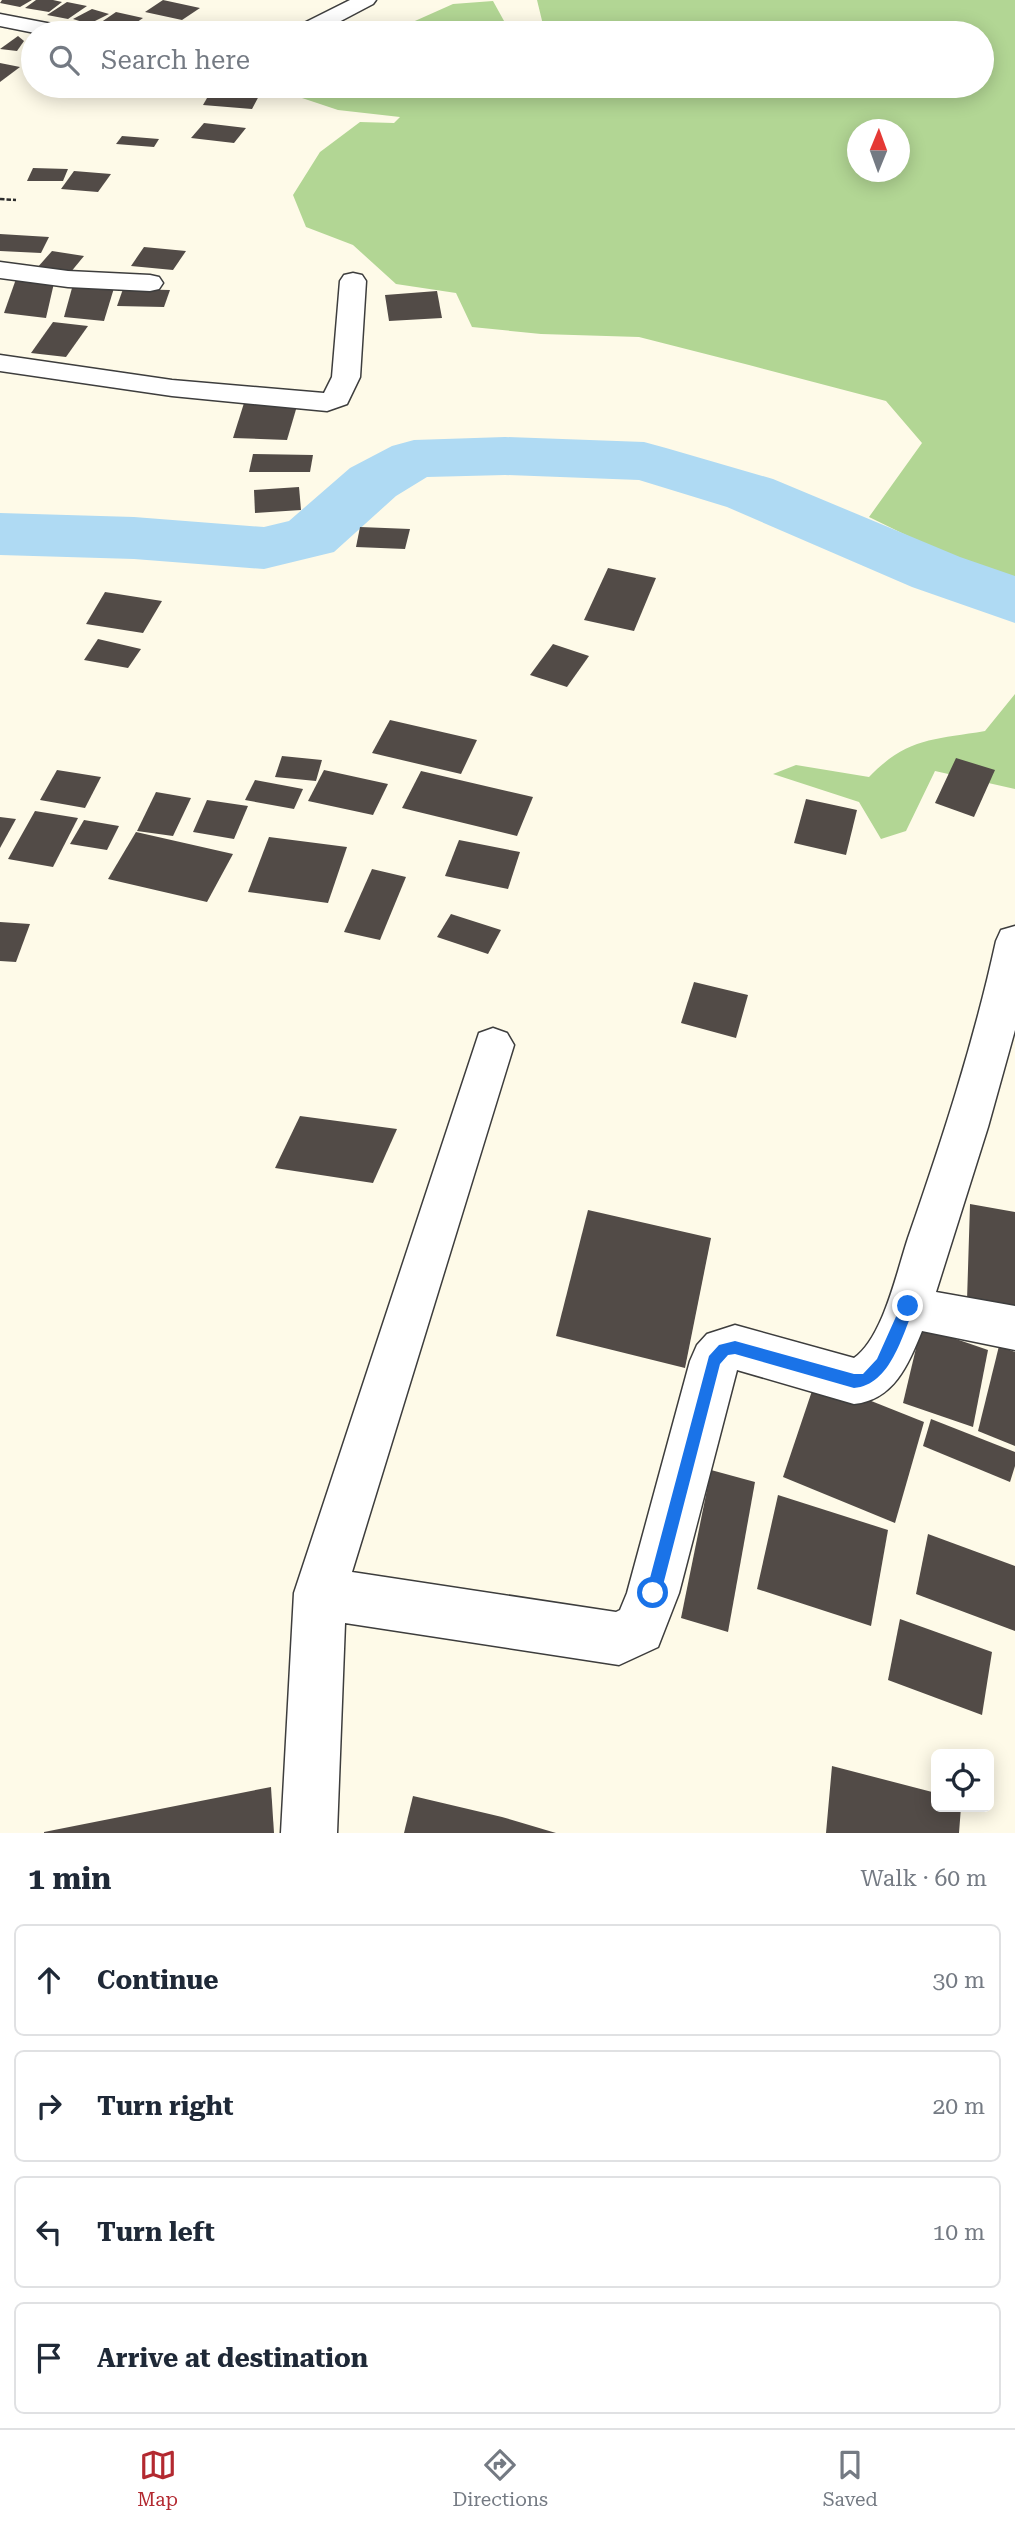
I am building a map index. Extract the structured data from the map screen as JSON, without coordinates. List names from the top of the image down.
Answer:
{
  "north": "top",
  "page": {
    "search": "Search here",
    "heading": ["1 min", "Walk · 60 m"],
    "list": [
      ["Continue", "30 m"],
      ["Turn right", "20 m"],
      ["Turn left", "10 m"],
      "Arrive at destination"
    ],
    "nav": ["Map", "Directions", "Saved"]
  }
}
